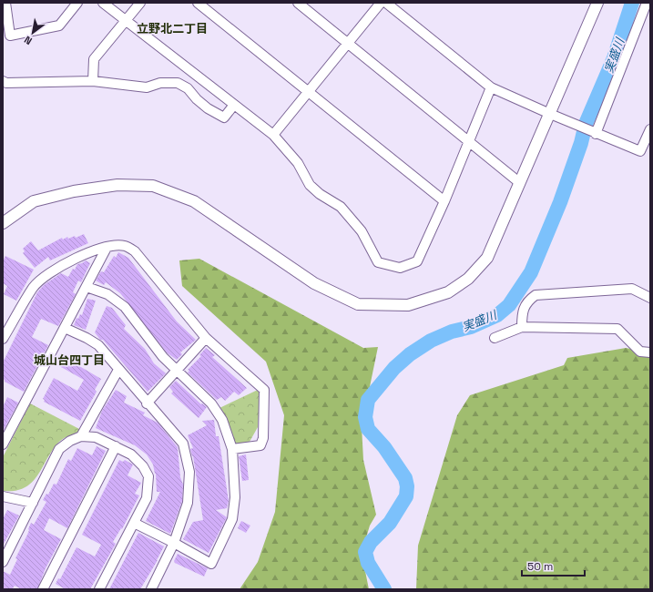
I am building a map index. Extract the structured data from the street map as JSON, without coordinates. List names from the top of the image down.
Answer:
{
  "districts": ["立野北二丁目", "城山台四丁目"],
  "water": ["実盛川"],
  "scale_bar": "50 m",
  "north": "bottom left"
}
